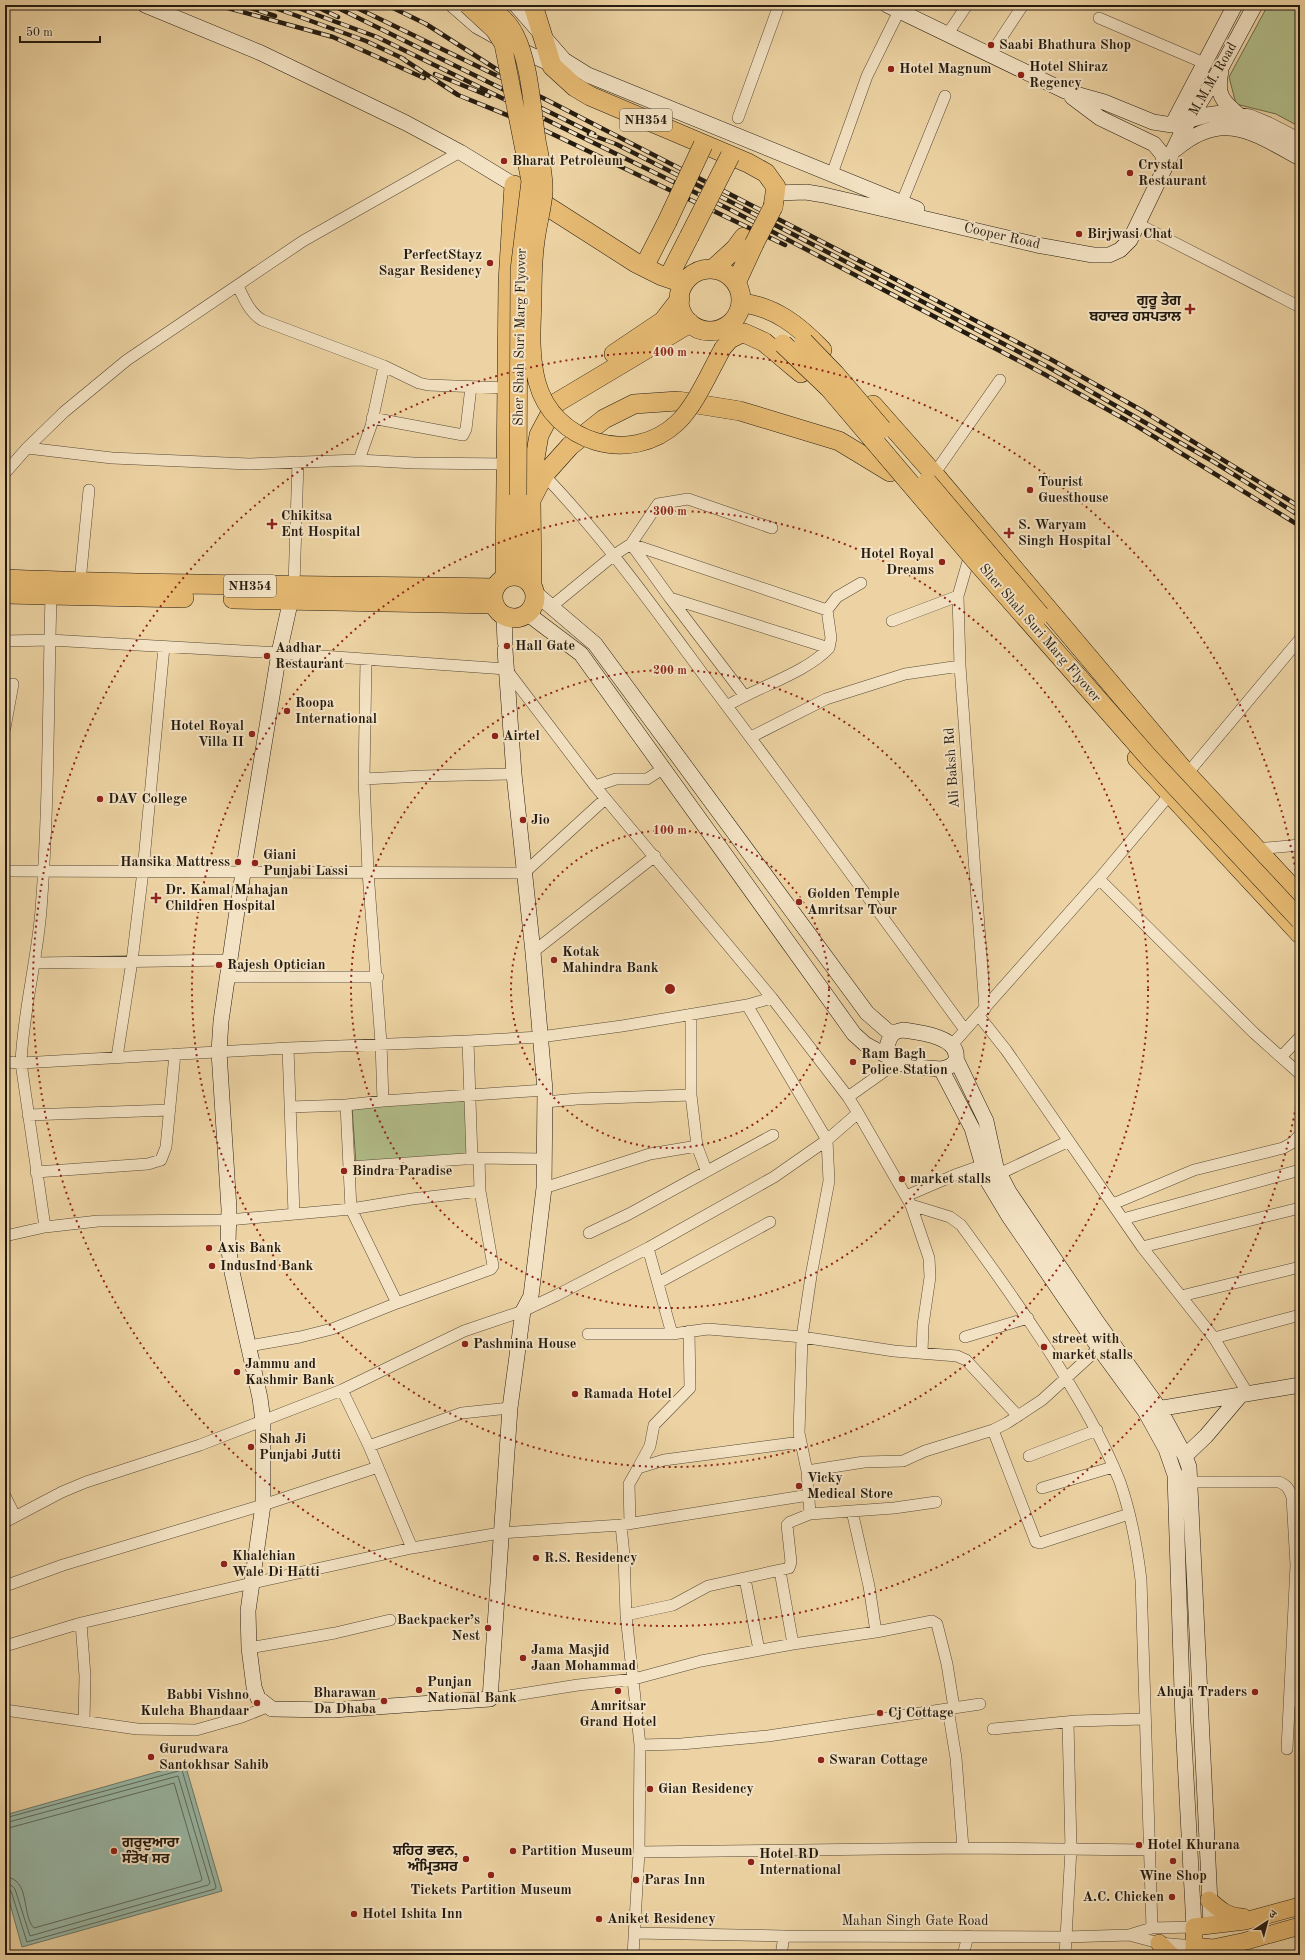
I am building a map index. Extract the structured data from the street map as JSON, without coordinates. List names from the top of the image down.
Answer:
{
  "streets": {
    "highway": ["NH354", "Sher Shah Suri Marg Flyover"],
    "main road": ["M.M.M. Road", "Cooper Road"],
    "street": ["Ali Baksh Rd", "Mahan Singh Gate Road"]
  },
  "crossings": [
    ["M.M.M. Road", "Cooper Road"],
    ["NH354", "Cooper Road"],
    ["NH354", "Sher Shah Suri Marg Flyover"]
  ],
  "places": {
    "other": [
      "Saabi Bhathura Shop",
      "Hotel Magnum",
      "Hotel Shiraz Regency",
      "Bharat Petroleum",
      "Crystal Restaurant",
      "Birjwasi Chat",
      "PerfectStayz Sagar Residency",
      "Tourist Guesthouse",
      "Hotel Royal Dreams",
      "Hall Gate",
      "Aadhar Restaurant",
      "Roopa International",
      "Hotel Royal Villa II",
      "Airtel",
      "DAV College",
      "Jio",
      "Hansika Mattress",
      "Giani Punjabi Lassi",
      "Golden Temple Amritsar Tour",
      "Kotak Mahindra Bank",
      "Rajesh Optician",
      "Ram Bagh Police Station",
      "Bindra Paradise",
      "market stalls",
      "Axis Bank",
      "IndusInd Bank",
      "Pashmina House",
      "street with market stalls",
      "Jammu and Kashmir Bank",
      "Ramada Hotel",
      "Shah Ji Punjabi Jutti",
      "Vicky Medical Store",
      "R.S. Residency",
      "Khalchian Wale Di Hatti",
      "Backpacker’s Nest",
      "Jama Masjid Jaan Mohammad",
      "Punjan National Bank",
      "Amritsar Grand Hotel",
      "Ahuja Traders",
      "Bharawan Da Dhaba",
      "Babbi Vishno Kulcha Bhandaar",
      "Cj Cottage",
      "Gurudwara Santokhsar Sahib",
      "Swaran Cottage",
      "Gian Residency",
      "Hotel Khurana",
      "ਗੁਰੂਦੁਆਰਾ ਸੰਤੋਖ ਸਰ",
      "Partition Museum",
      "ਸ਼ਹਿਰ ਭਵਨ, ਅੰਮ੍ਰਿਤਸਰ",
      "Wine Shop",
      "Hotel RD International",
      "Tickets Partition Museum",
      "Paras Inn",
      "A.C. Chicken",
      "Hotel Ishita Inn",
      "Aniket Residency"
    ],
    "health": [
      "ਗੁਰੂ ਤੇਗ ਬਹਾਦਰ ਹਸਪਤਾਲ",
      "Chikitsa Ent Hospital",
      "S. Waryam Singh Hospital",
      "Dr. Kamal Mahajan Children Hospital"
    ]
  },
  "scale_bar": "50 m",
  "north": "top right",
  "rings": [
    "400 m",
    "300 m",
    "200 m",
    "100 m"
  ]
}
